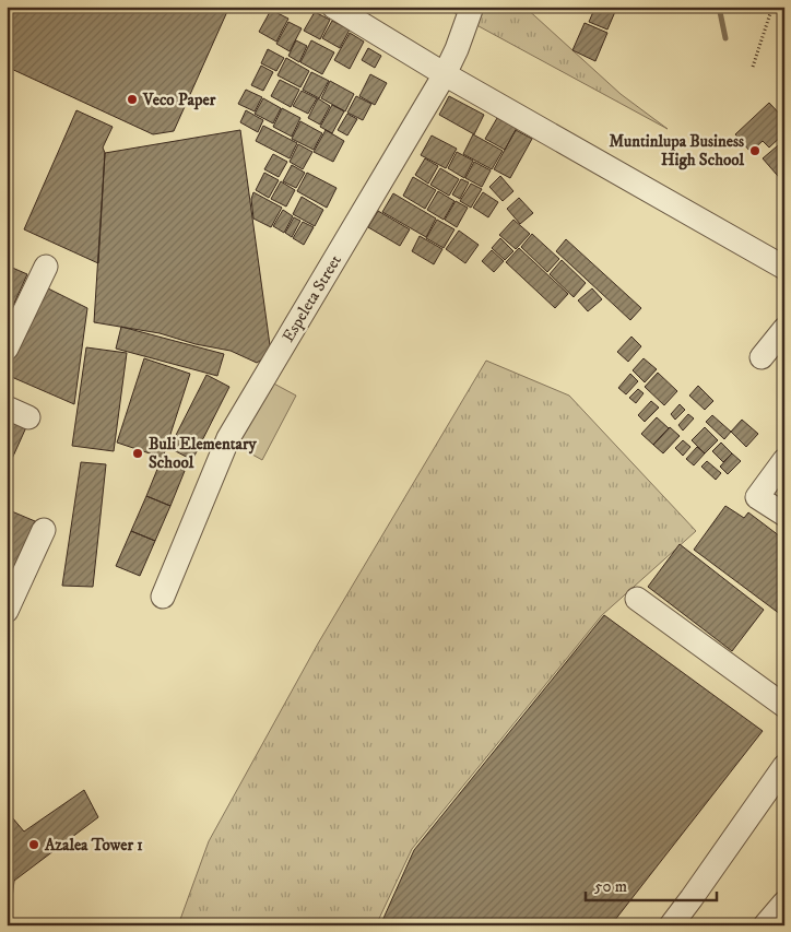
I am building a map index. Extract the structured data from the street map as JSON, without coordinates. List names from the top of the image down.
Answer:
{
  "streets": {
    "street": ["Espeleta Street"]
  },
  "places": [
    "Veco Paper",
    "Muntinlupa Business High School",
    "Buli Elementary School",
    "Azalea Tower 1"
  ],
  "scale_bar": "50 m"
}
